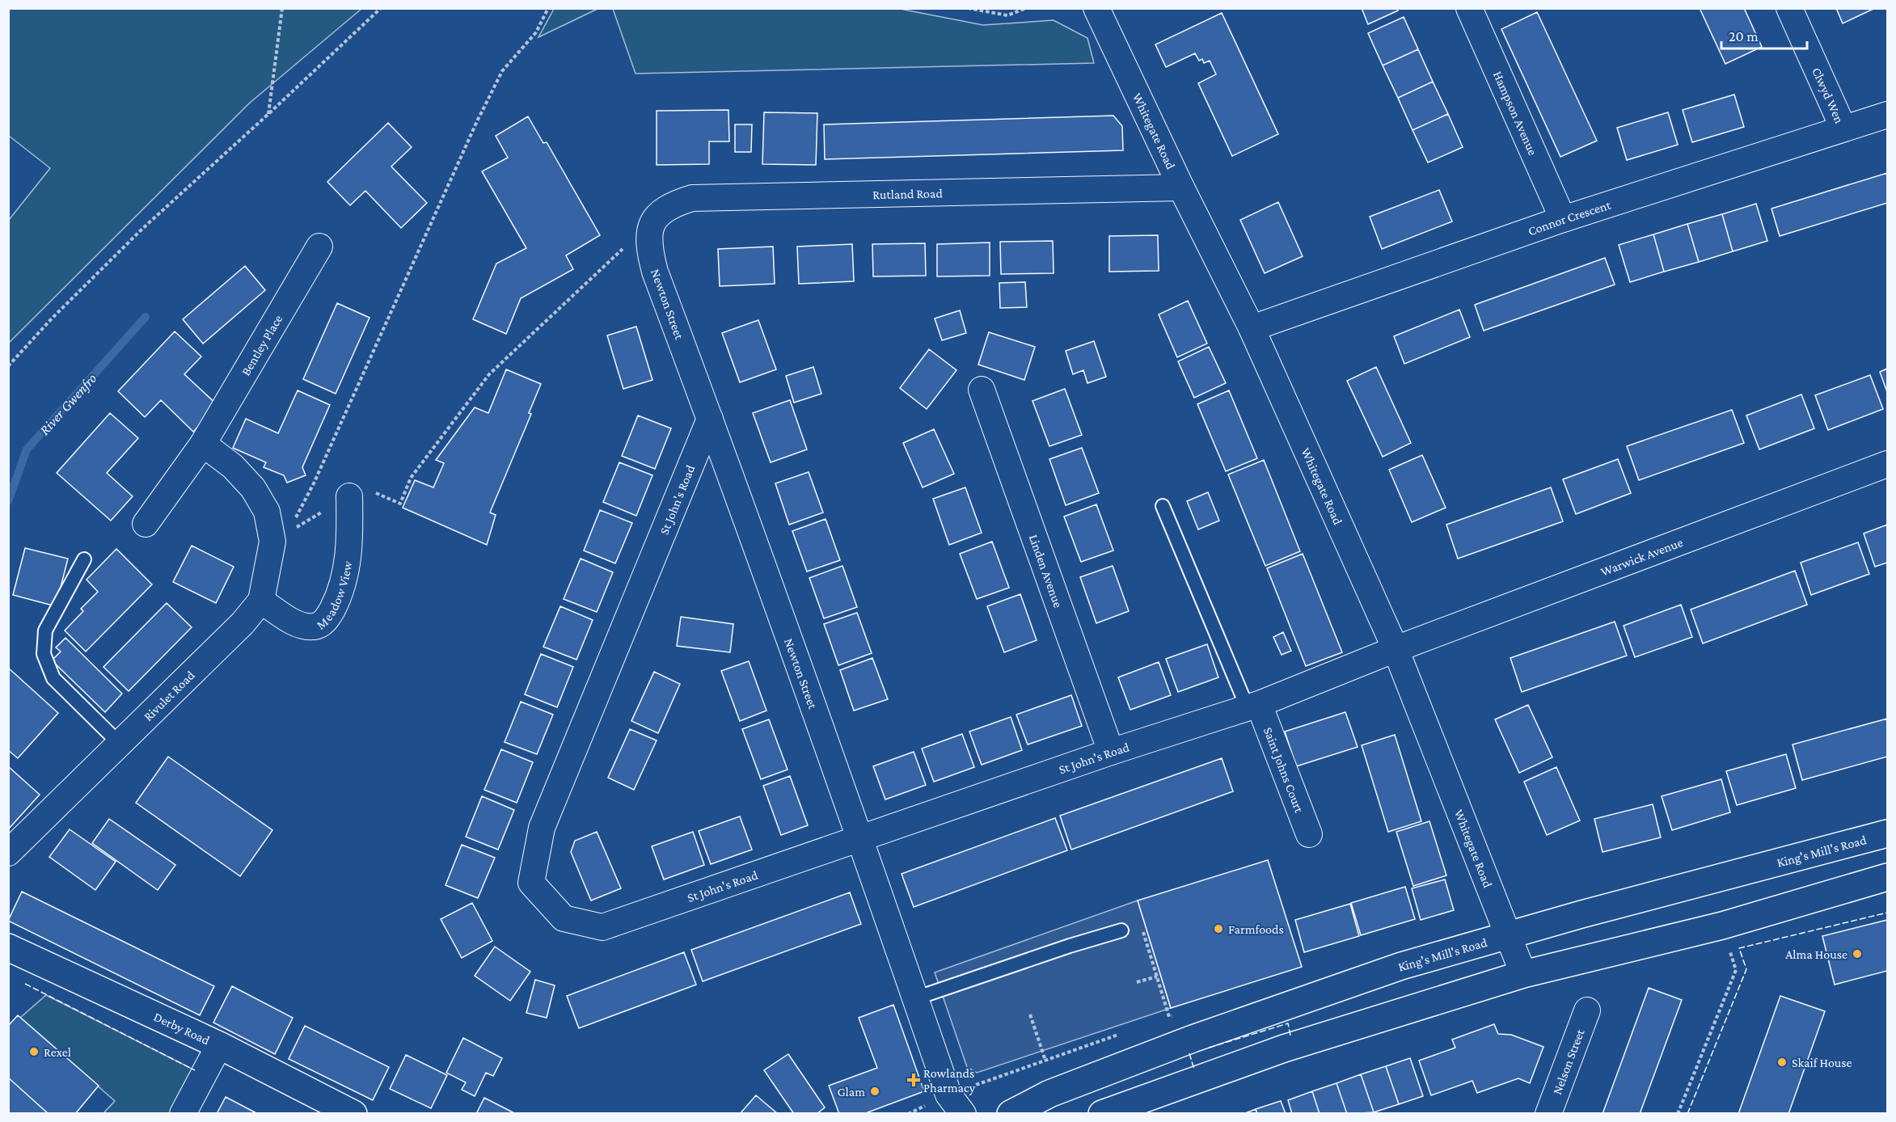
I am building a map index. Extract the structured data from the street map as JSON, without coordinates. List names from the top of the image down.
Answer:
{
  "streets": {
    "main road": ["King's Mill's Road", "Derby Road"],
    "street": [
      "Clwyd Wen",
      "Hampson Avenue",
      "Whitegate Road",
      "Rutland Road",
      "Connor Crescent",
      "Newton Street",
      "Bentley Place",
      "St John's Road",
      "Warwick Avenue",
      "Linden Avenue",
      "Meadow View",
      "Rivulet Road",
      "Saint Johns Court",
      "Nelson Street"
    ]
  },
  "crossings": [
    ["Clwyd Wen", "Connor Crescent"],
    ["Hampson Avenue", "Connor Crescent"],
    ["Whitegate Road", "Rutland Road"],
    ["Whitegate Road", "Connor Crescent"],
    ["Whitegate Road", "St John's Road"],
    ["Whitegate Road", "Warwick Avenue"],
    ["Whitegate Road", "King's Mill's Road"],
    ["Rutland Road", "Newton Street"],
    ["Newton Street", "St John's Road"],
    ["Bentley Place", "Rivulet Road"],
    ["St John's Road", "Warwick Avenue"],
    ["St John's Road", "Linden Avenue"],
    ["St John's Road", "Saint Johns Court"],
    ["Meadow View", "Rivulet Road"]
  ],
  "water": ["River Gwenfro"],
  "places": {
    "other": [
      "Farmfoods",
      "Alma House",
      "Rexel",
      "Skaif House",
      "Glam"
    ],
    "health": ["Rowlands Pharmacy"]
  },
  "scale_bar": "20 m"
}
